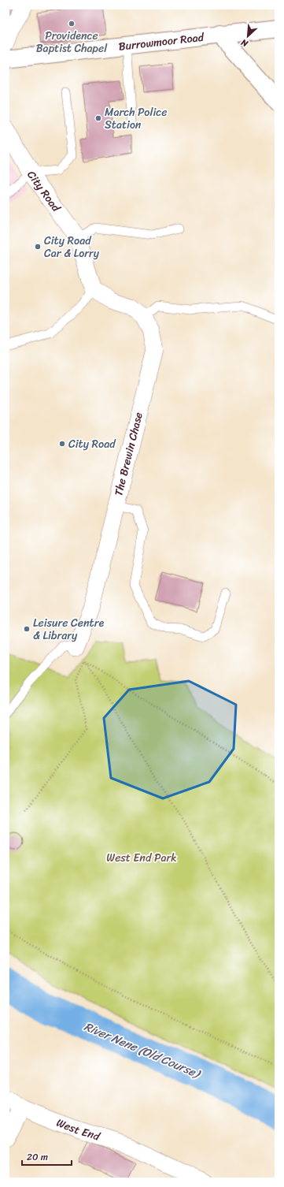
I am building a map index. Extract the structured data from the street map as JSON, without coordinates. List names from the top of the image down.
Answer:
{
  "streets": {
    "street": [
      "Burrowmoor Road",
      "City Road",
      "The Brewin Chase",
      "West End"
    ]
  },
  "crossings": [
    ["City Road", "The Brewin Chase"]
  ],
  "water": ["River Nene (Old Course)"],
  "parks": ["West End Park"],
  "places": [
    "Providence Baptist Chapel",
    "March Police Station",
    "City Road Car & Lorry",
    "City Road",
    "Leisure Centre & Library"
  ],
  "scale_bar": "20 m",
  "north": "bottom left"
}
